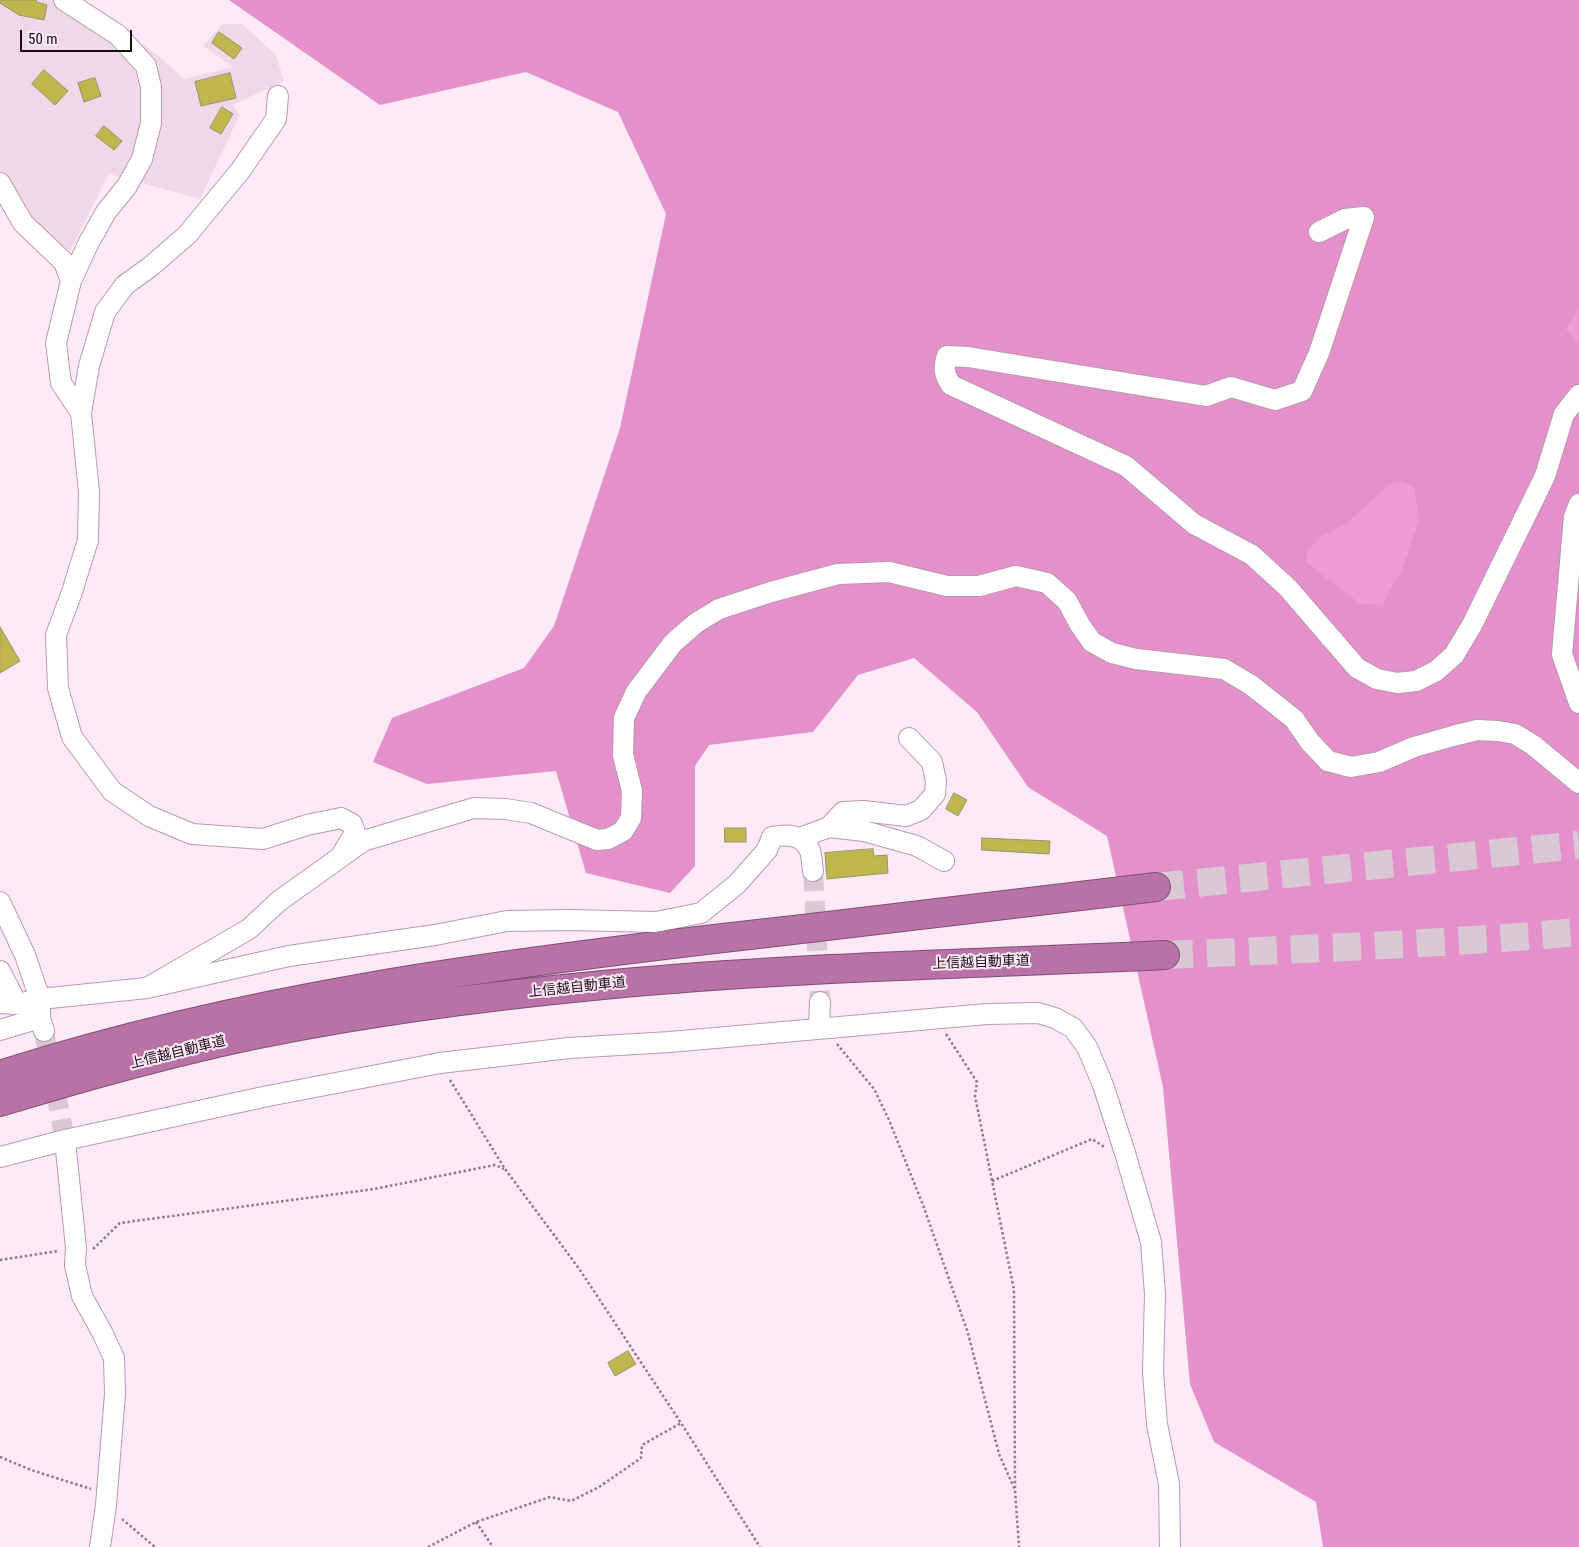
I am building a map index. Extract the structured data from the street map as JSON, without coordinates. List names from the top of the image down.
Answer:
{
  "streets": {
    "highway": ["上信越自動車道"]
  },
  "scale_bar": "50 m"
}
